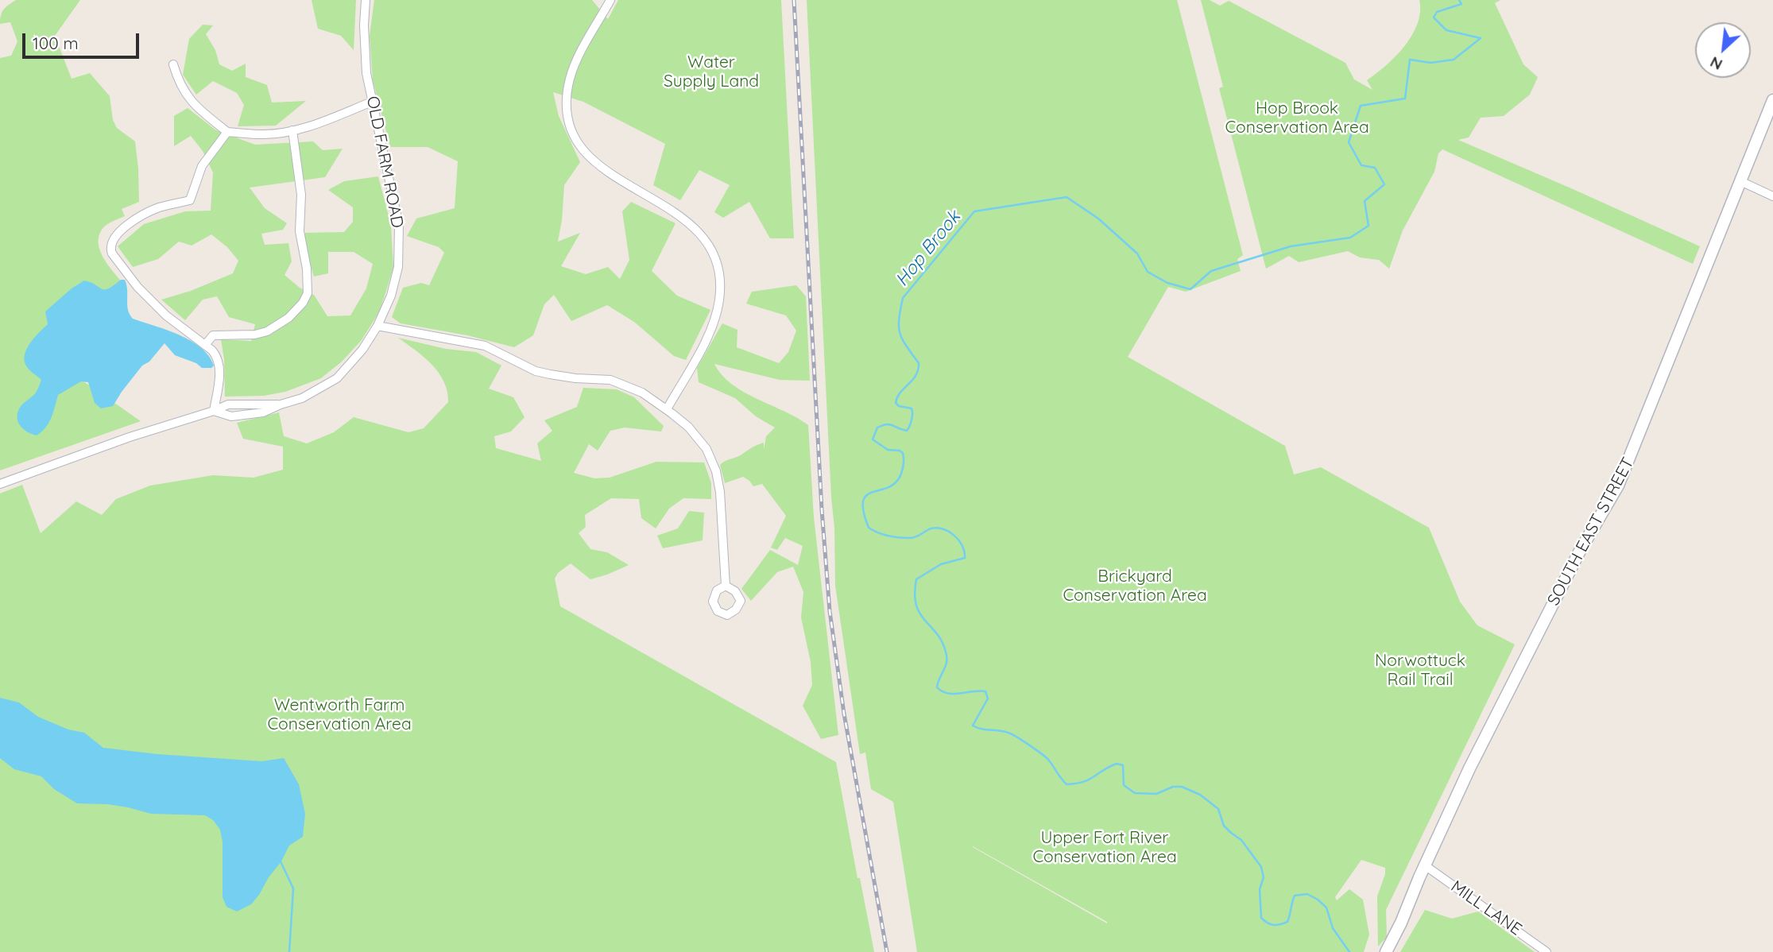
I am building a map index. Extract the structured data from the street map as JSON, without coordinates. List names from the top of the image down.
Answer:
{
  "streets": {
    "main road": ["SOUTH EAST STREET"],
    "street": ["OLD FARM ROAD", "MILL LANE"]
  },
  "crossings": [
    ["SOUTH EAST STREET", "MILL LANE"]
  ],
  "water": ["Hop Brook"],
  "parks": [
    "Water Supply Land",
    "Hop Brook Conservation Area",
    "Brickyard Conservation Area",
    "Norwottuck Rail Trail",
    "Wentworth Farm Conservation Area",
    "Upper Fort River Conservation Area"
  ],
  "scale_bar": "100 m",
  "north": "bottom left"
}
